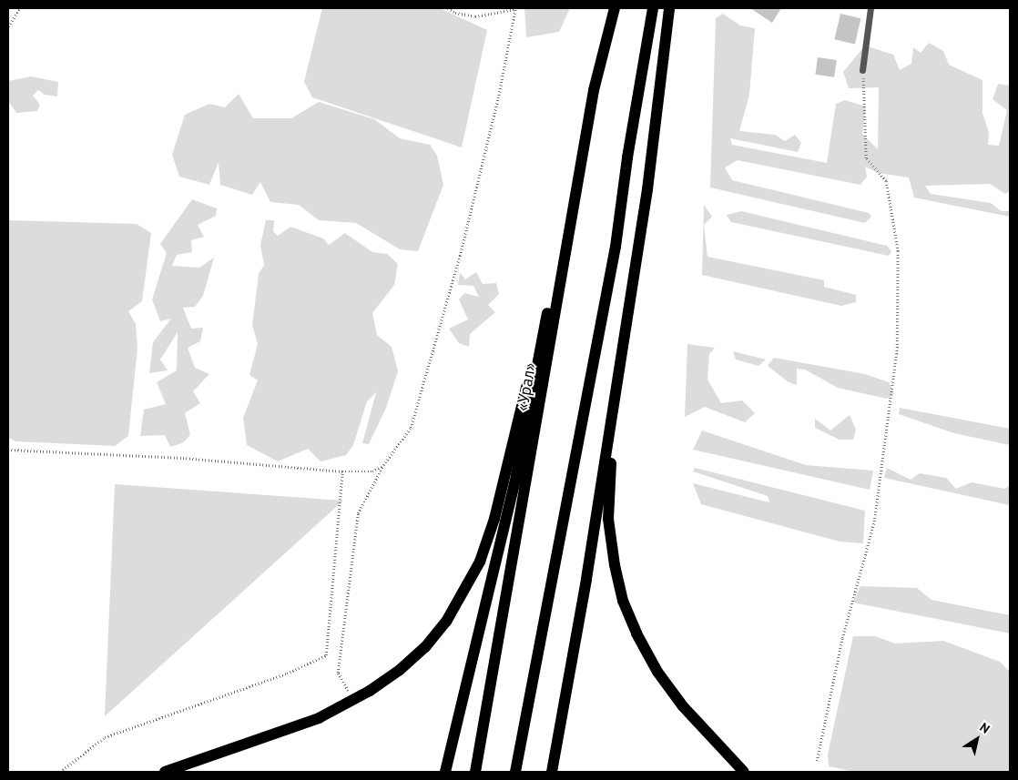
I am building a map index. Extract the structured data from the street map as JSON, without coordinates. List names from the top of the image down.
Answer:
{
  "streets": {
    "main road": ["«Урал»"]
  },
  "north": "top right"
}
